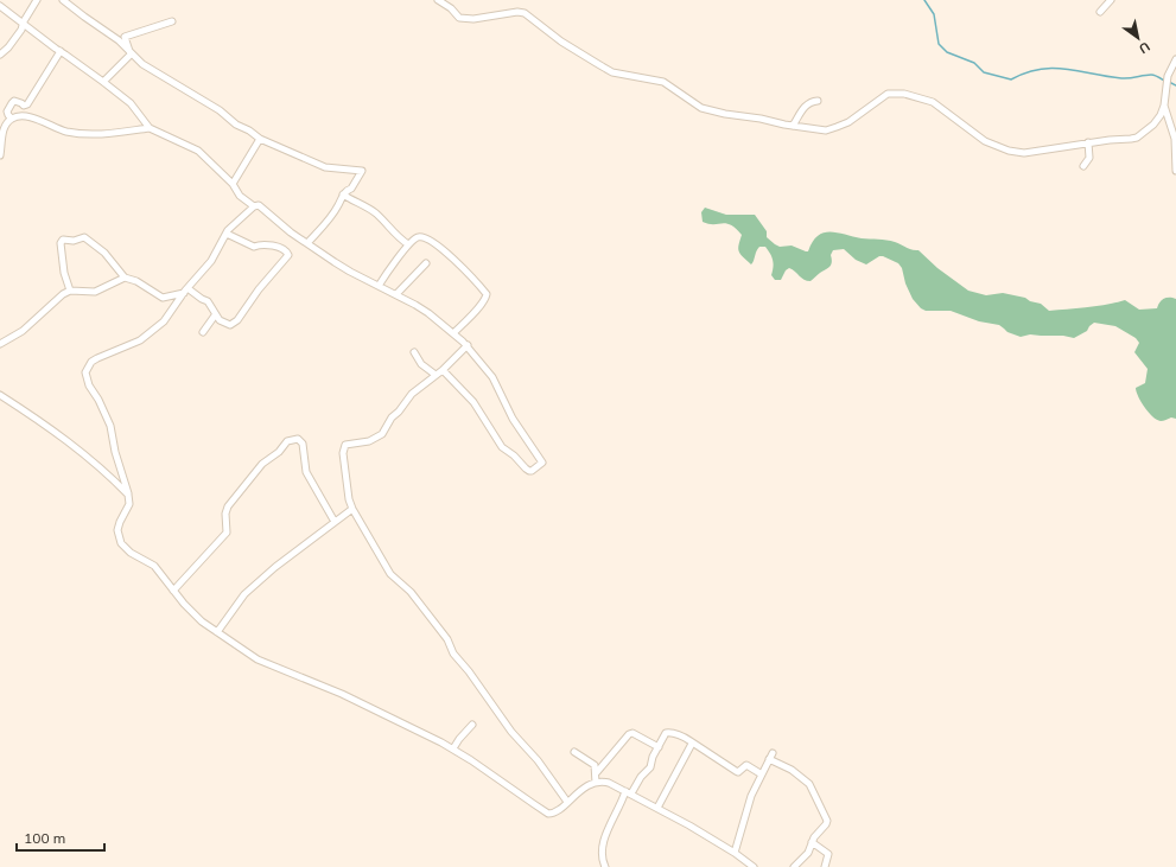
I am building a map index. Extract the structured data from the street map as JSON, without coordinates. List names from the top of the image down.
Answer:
{
  "scale_bar": "100 m",
  "north": "bottom right"
}
